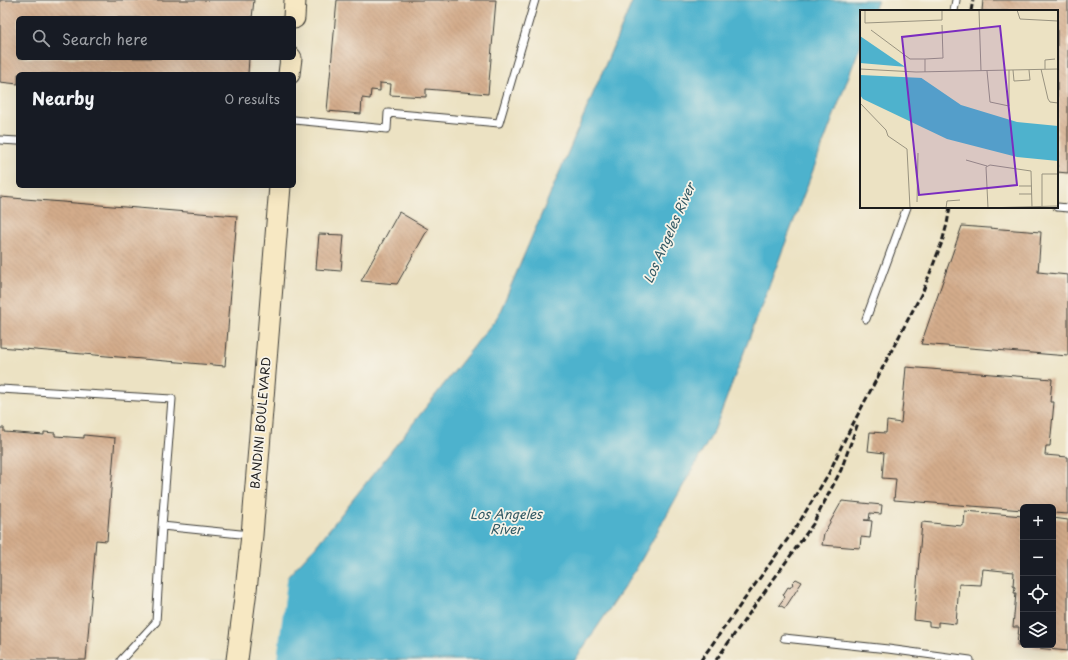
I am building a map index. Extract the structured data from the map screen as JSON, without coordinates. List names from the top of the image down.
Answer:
{
  "streets": {
    "main road": ["BANDINI BOULEVARD"]
  },
  "water": ["Los Angeles River"],
  "page": {
    "search": "Search here",
    "heading": ["Nearby", "0 results"],
    "map_buttons": ["+", "−"]
  }
}
